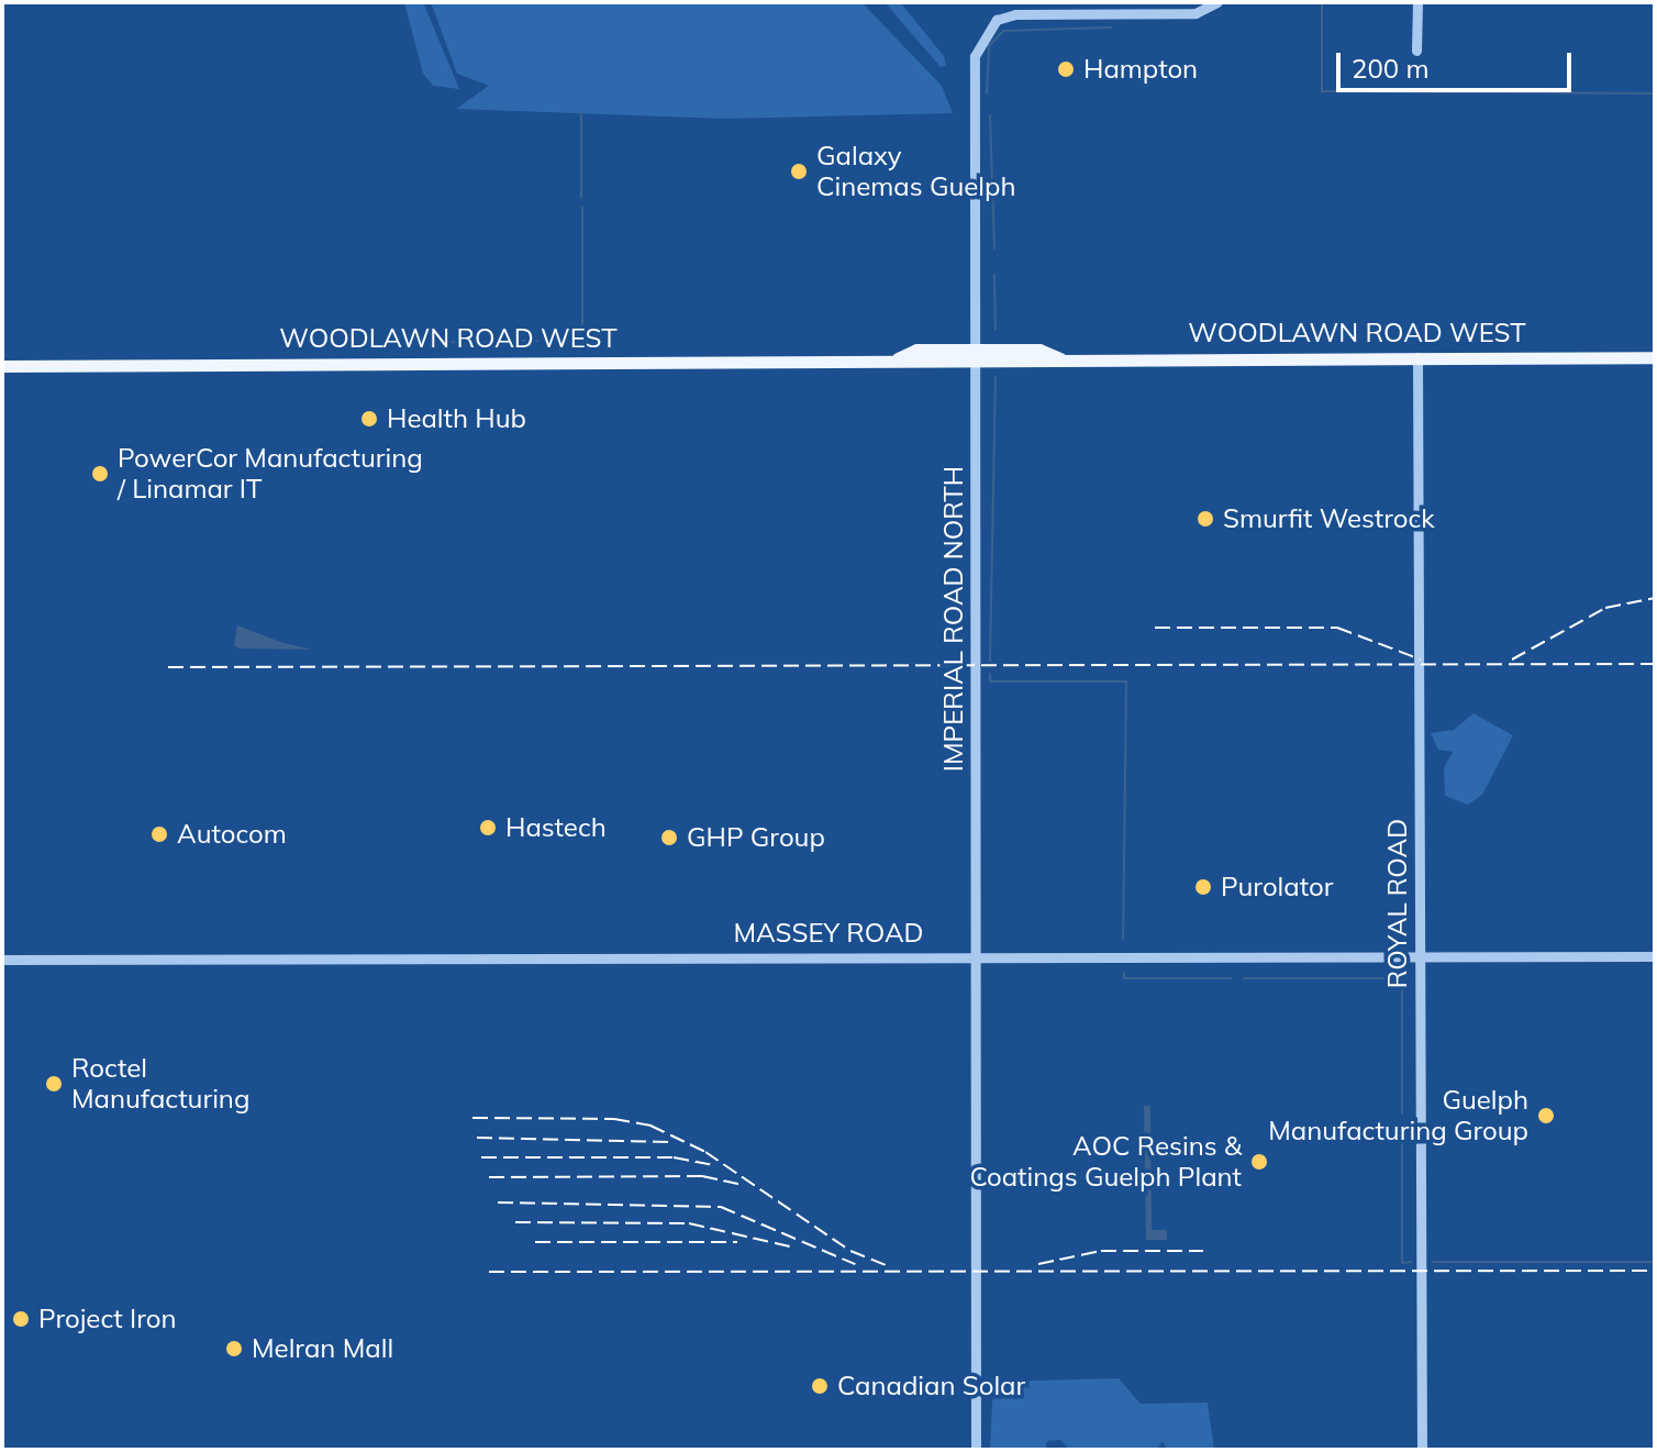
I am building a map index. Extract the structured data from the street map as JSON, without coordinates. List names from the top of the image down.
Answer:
{
  "streets": {
    "main road": ["WOODLAWN ROAD WEST"],
    "street": ["IMPERIAL ROAD NORTH", "ROYAL ROAD", "MASSEY ROAD"]
  },
  "crossings": [
    ["WOODLAWN ROAD WEST", "IMPERIAL ROAD NORTH"],
    ["WOODLAWN ROAD WEST", "ROYAL ROAD"],
    ["IMPERIAL ROAD NORTH", "MASSEY ROAD"],
    ["ROYAL ROAD", "MASSEY ROAD"]
  ],
  "places": [
    "Hampton",
    "Galaxy Cinemas Guelph",
    "Health Hub",
    "PowerCor Manufacturing / Linamar IT",
    "Smurfit Westrock",
    "Hastech",
    "Autocom",
    "GHP Group",
    "Purolator",
    "Roctel Manufacturing",
    "Guelph Manufacturing Group",
    "AOC Resins & Coatings Guelph Plant",
    "Project Iron",
    "Melran Mall",
    "Canadian Solar"
  ],
  "scale_bar": "200 m"
}
